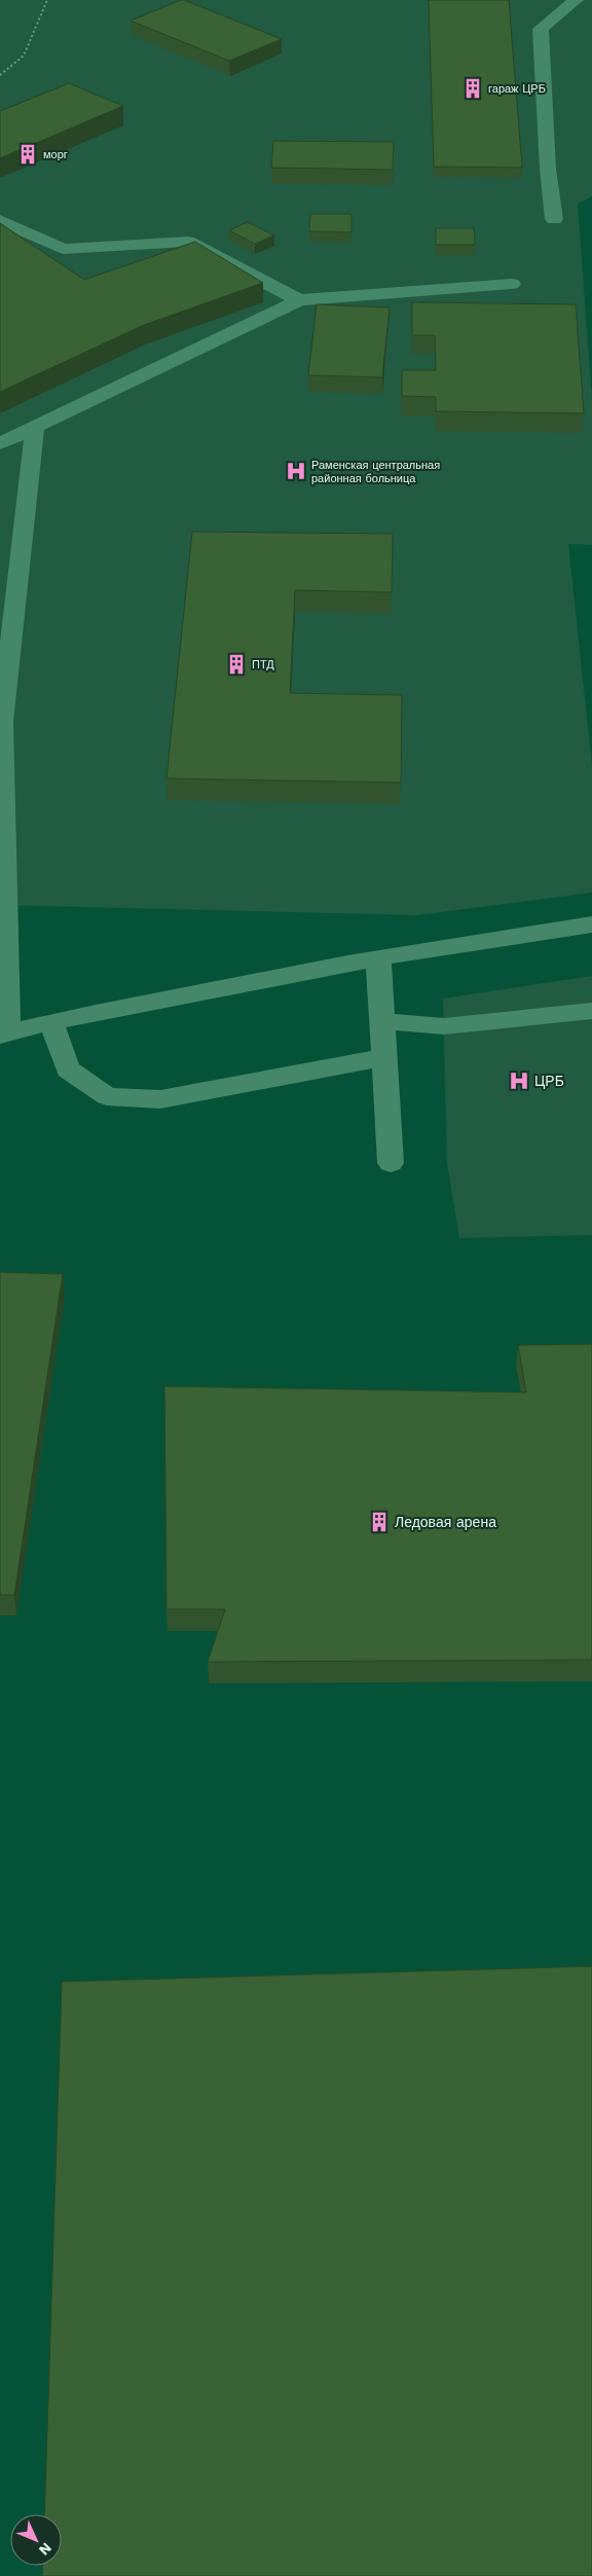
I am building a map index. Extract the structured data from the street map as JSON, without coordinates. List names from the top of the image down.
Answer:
{
  "places": {
    "building": [
      "гараж ЦРБ",
      "морг",
      "ПТД",
      "Ледовая арена"
    ],
    "hospital": ["Раменская центральная районная больница", "ЦРБ"]
  },
  "north": "bottom right"
}
